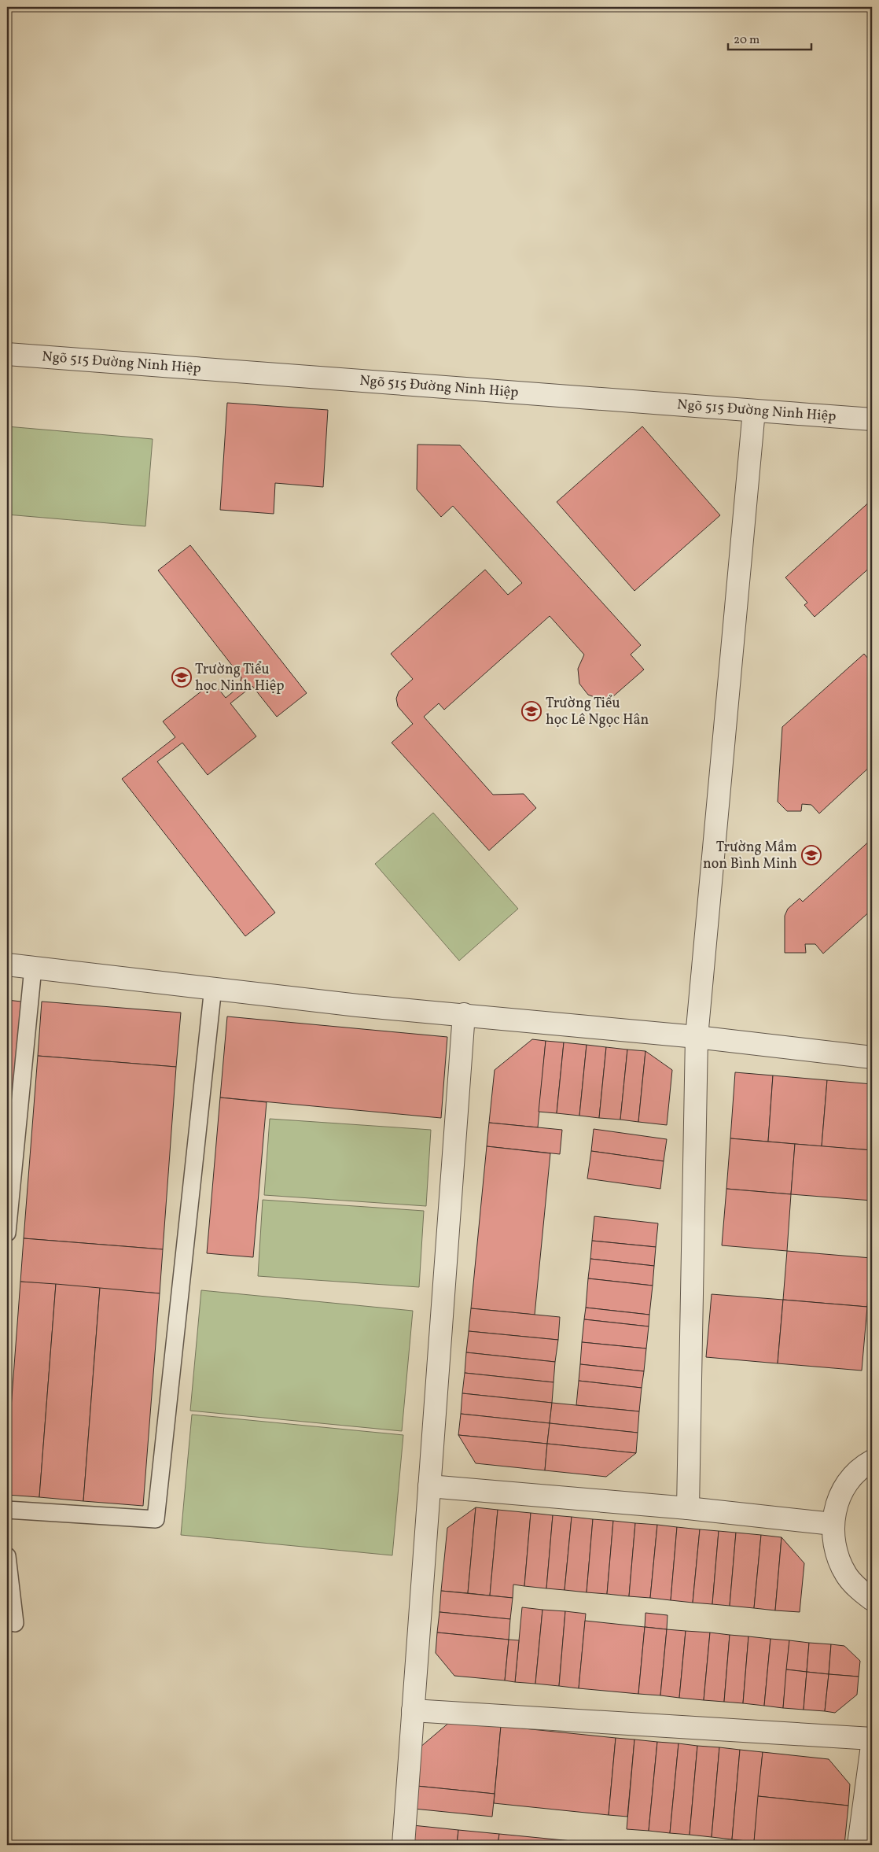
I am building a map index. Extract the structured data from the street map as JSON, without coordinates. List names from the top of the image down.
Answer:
{
  "streets": {
    "street": ["Ngõ 515 Đường Ninh Hiệp"]
  },
  "places": {
    "school or university": ["Trường Tiểu học Ninh Hiệp", "Trường Tiểu học Lê Ngọc Hân", "Trường Mầm non Bình Minh"]
  },
  "scale_bar": "20 m"
}
